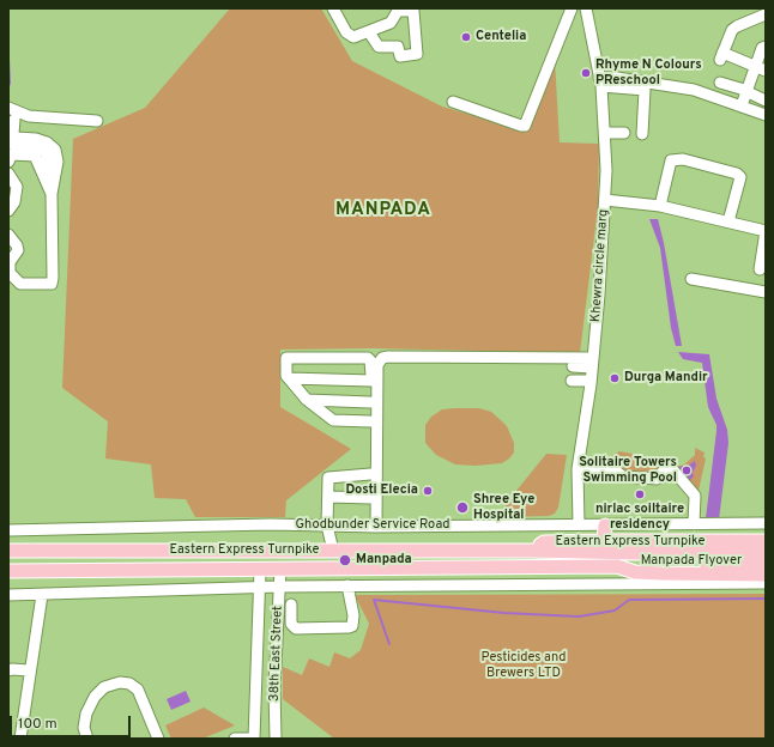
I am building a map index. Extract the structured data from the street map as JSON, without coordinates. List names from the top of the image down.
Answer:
{
  "streets": {
    "main road": ["Eastern Express Turnpike", "Manpada Flyover"],
    "street": ["Khewra circle marg", "Ghodbunder Service Road", "38th East Street"]
  },
  "crossings": [
    ["Khewra circle marg", "Ghodbunder Service Road"],
    ["Eastern Express Turnpike", "Manpada Flyover"],
    ["Eastern Express Turnpike", "38th East Street"]
  ],
  "districts": ["MANPADA"],
  "parks": ["Pesticides and Brewers LTD"],
  "places": [
    "Centelia",
    "Rhyme N Colours PReschool",
    "Durga Mandir",
    "Solitaire Towers Swimming Pool",
    "Dosti Elecia",
    "nirlac soiltaire residency",
    "Shree Eye Hospital",
    "Manpada"
  ],
  "scale_bar": "100 m"
}
